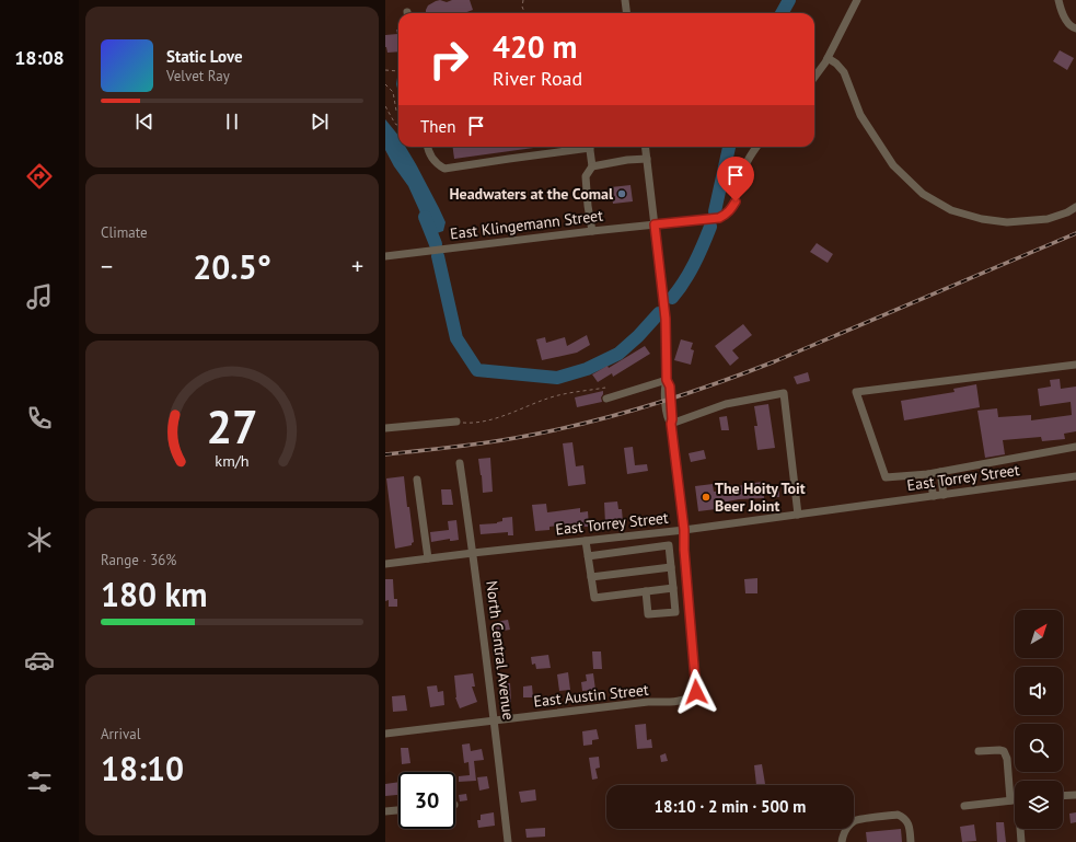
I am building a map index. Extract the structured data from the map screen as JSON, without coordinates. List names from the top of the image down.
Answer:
{
  "streets": {
    "street": [
      "East Klingemann Street",
      "East Torrey Street",
      "North Central Avenue",
      "East Austin Street"
    ]
  },
  "crossings": [
    ["East Torrey Street", "North Central Avenue"],
    ["East Torrey Street", "East Austin Street"],
    ["North Central Avenue", "East Austin Street"]
  ],
  "places": ["Headwaters at the Comal", "The Hoity Toit Beer Joint"],
  "north": "top right",
  "page": {
    "tabs": "18:08",
    "turn": ["420 m", "River Road"],
    "song": ["Static Love", "Velvet Ray"],
    "then": "Then",
    "tile": [
      "Climate",
      ["Range · 36%", "180 km"],
      ["Arrival", "18:10"]
    ],
    "heat": ["−", "20.5°", "+"],
    "limit": "30",
    "trip": "18:10 · 2 min · 500 m",
    "gauge": ["27", "km/h"]
  }
}
